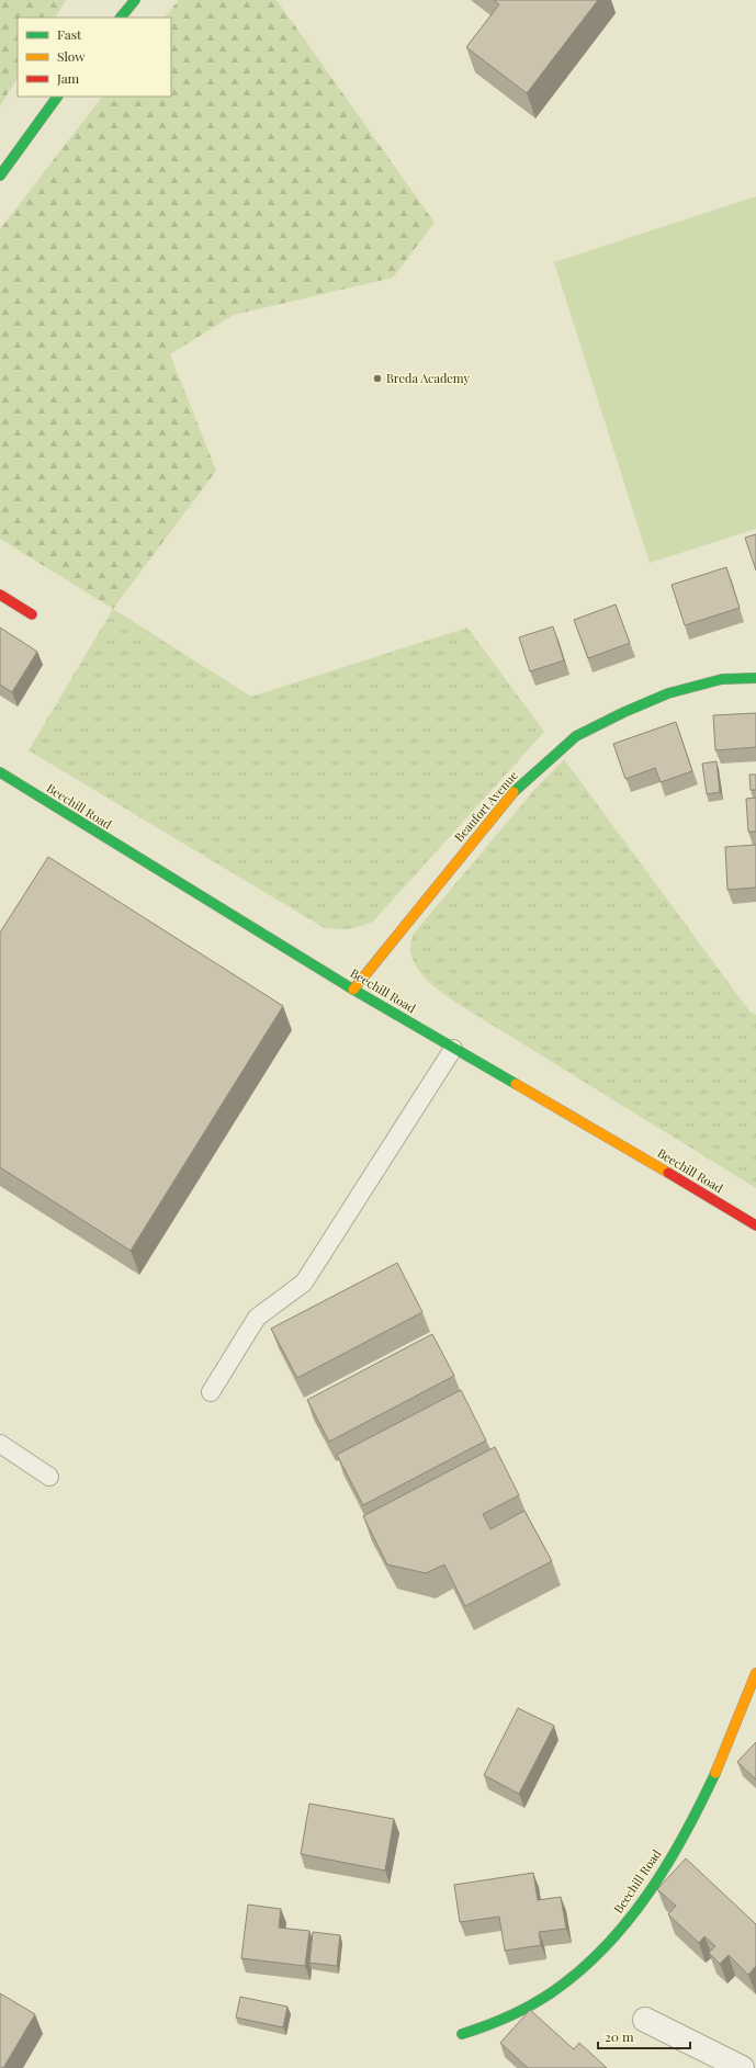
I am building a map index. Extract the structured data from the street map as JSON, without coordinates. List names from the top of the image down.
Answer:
{
  "streets": {
    "street": ["Beechill Road", "Beaufort Avenue"]
  },
  "crossings": [
    ["Beechill Road", "Beaufort Avenue"]
  ],
  "places": ["Breda Academy"],
  "legend": ["Fast", "Slow", "Jam"],
  "scale_bar": "20 m"
}
